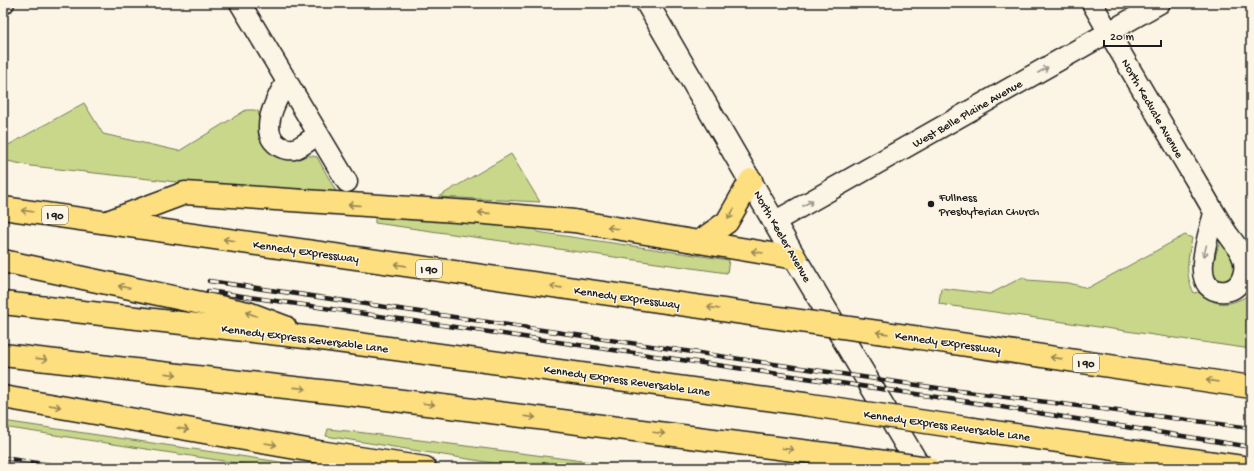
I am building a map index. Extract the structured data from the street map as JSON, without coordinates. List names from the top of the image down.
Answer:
{
  "streets": {
    "highway": ["I 90", "Kennedy Expressway", "Kennedy Express Reversable Lane"],
    "street": ["North Kedvale Avenue", "West Belle Plaine Avenue", "North Keeler Avenue"]
  },
  "crossings": [
    ["North Kedvale Avenue", "West Belle Plaine Avenue"],
    ["West Belle Plaine Avenue", "North Keeler Avenue"]
  ],
  "one_way": ["West Belle Plaine Avenue"],
  "places": ["Fullness Presbyterian Church"],
  "scale_bar": "20 m"
}
